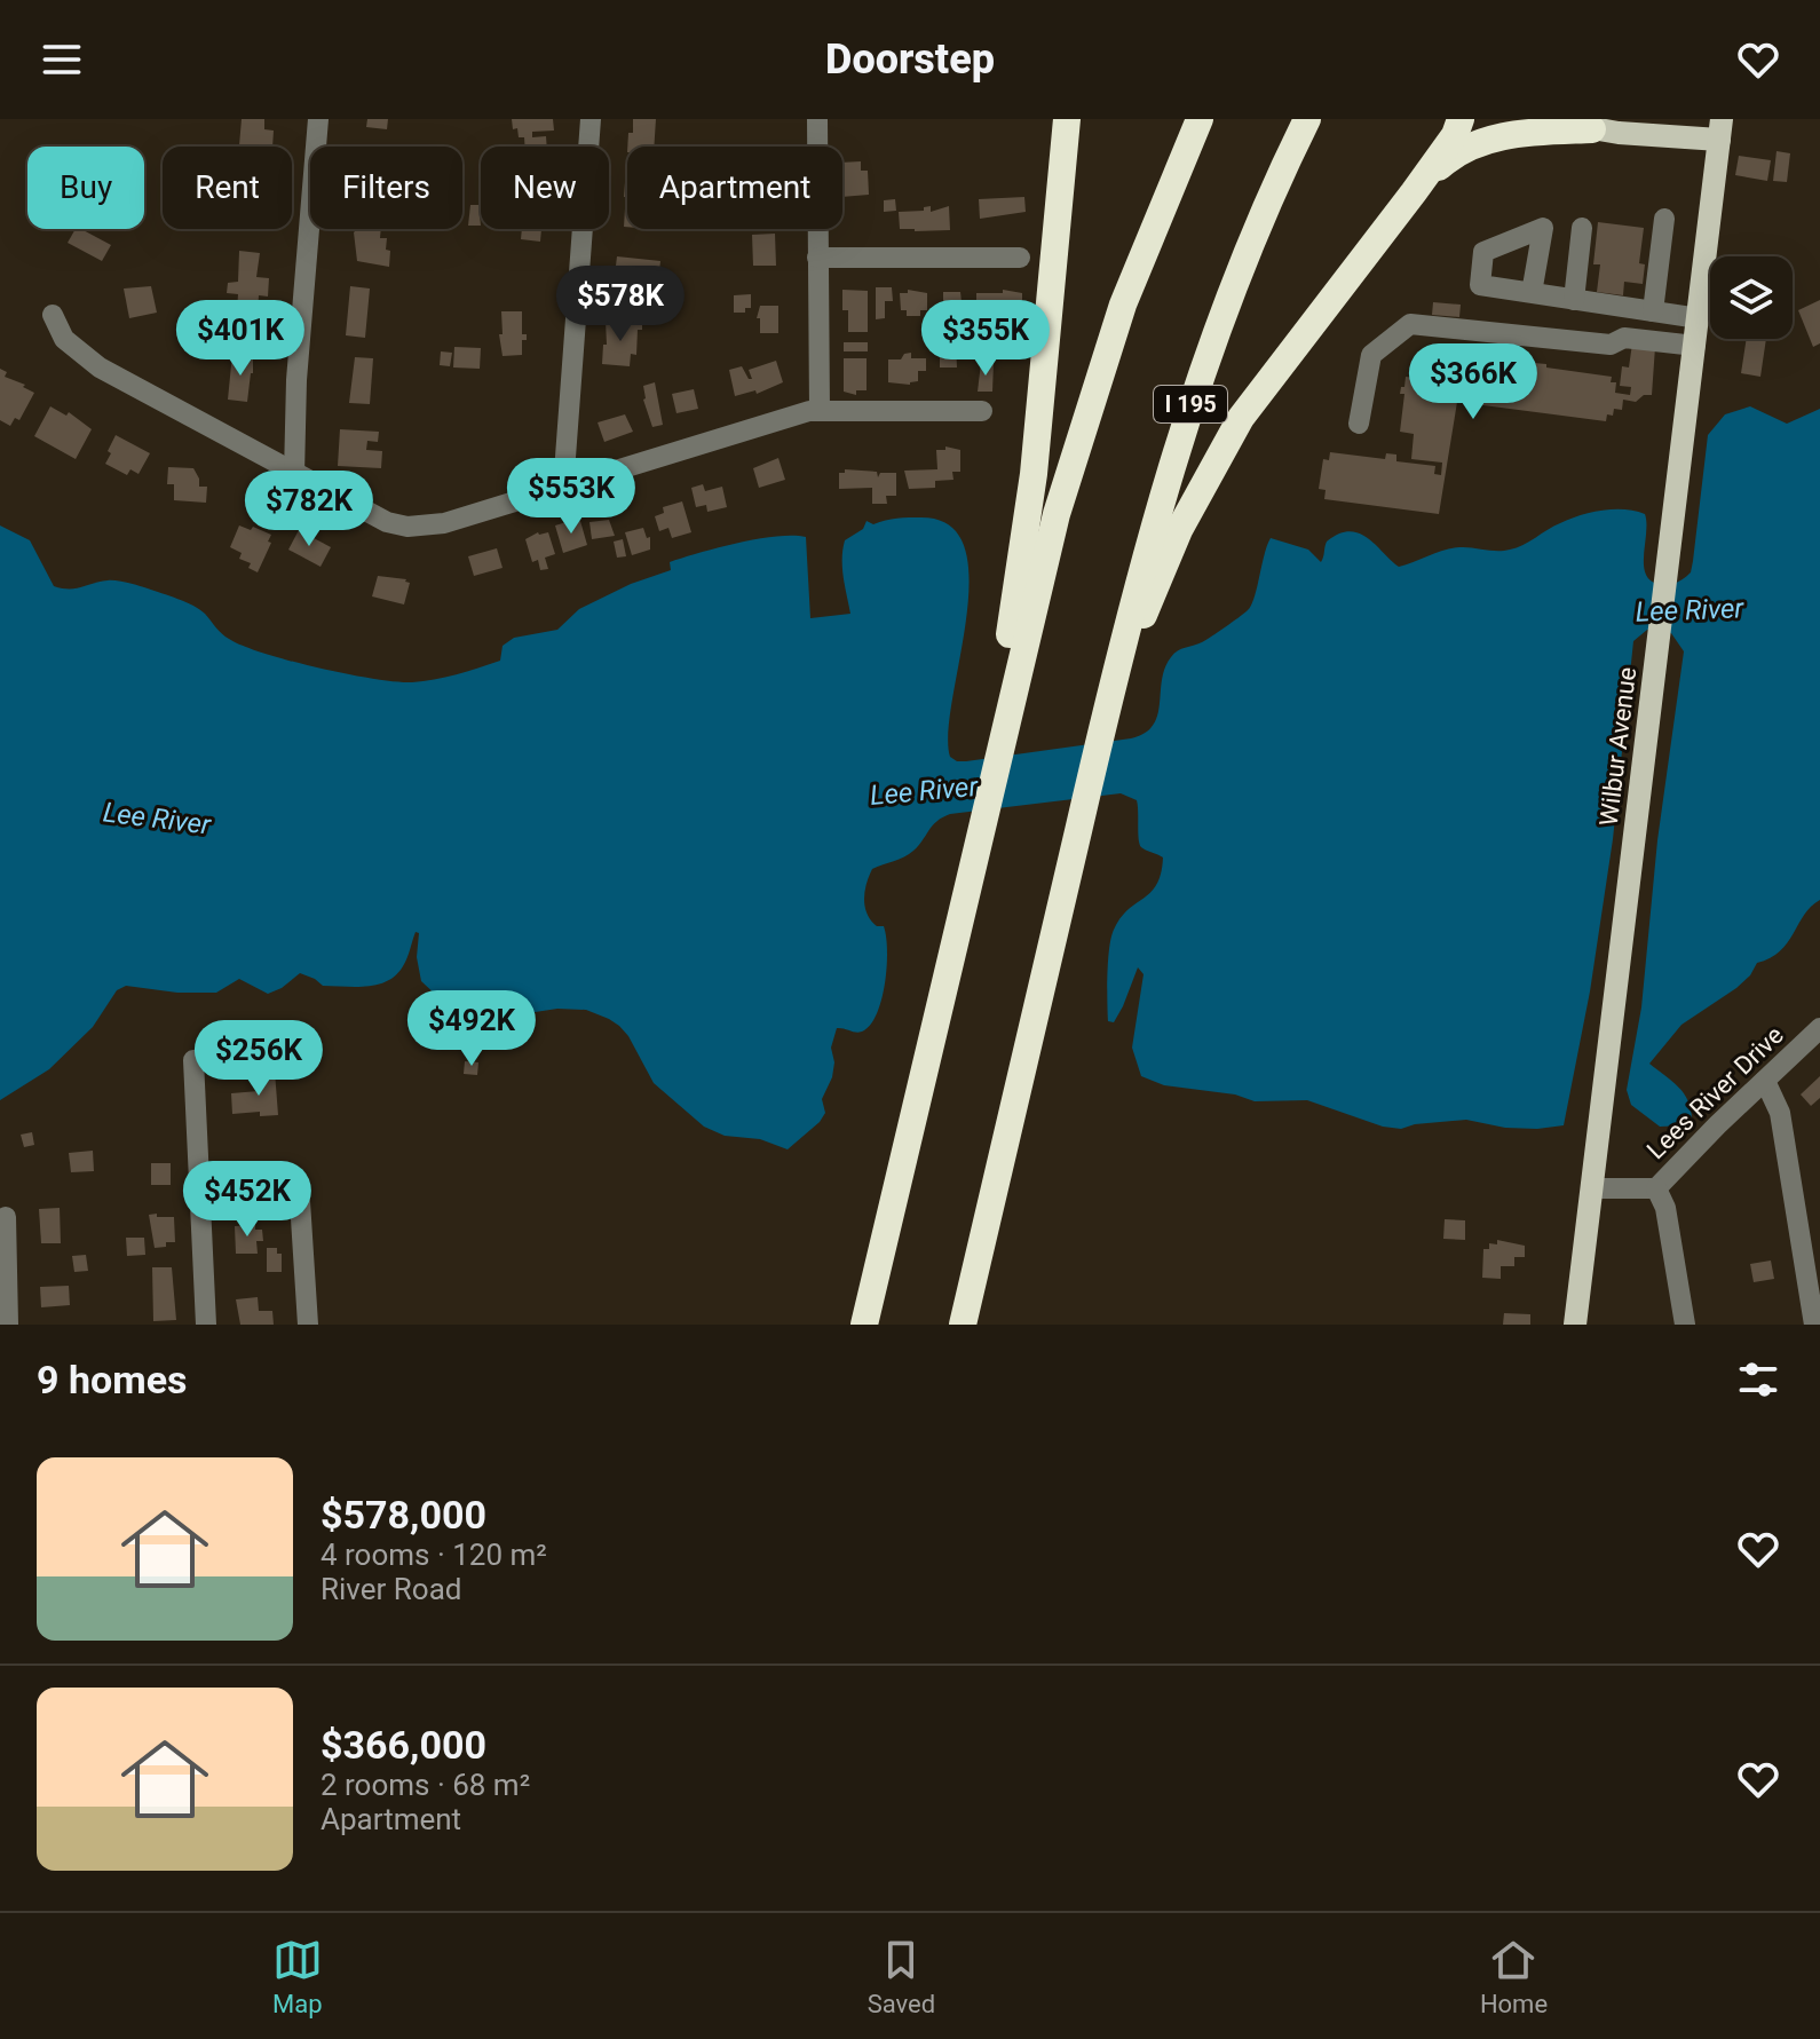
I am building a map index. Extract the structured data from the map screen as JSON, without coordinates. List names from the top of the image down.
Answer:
{
  "streets": {
    "highway": ["I 195"],
    "main road": ["Wilbur Avenue"],
    "street": ["Lees River Drive"]
  },
  "crossings": [
    ["Wilbur Avenue", "Lees River Drive"]
  ],
  "water": ["Lee River"],
  "page": {
    "header": "Doorstep",
    "chip": [
      "Buy",
      "Rent",
      "Filters",
      "New",
      "Apartment"
    ],
    "price": [
      "$578K",
      "$401K",
      "$355K",
      "$366K",
      "$553K",
      "$782K",
      "$492K",
      "$256K",
      "$452K"
    ],
    "heading": "9 homes",
    "list": [
      {
        "name": "$578,000",
        "note": "4 rooms · 120 m² · River Road"
      },
      {
        "name": "$366,000",
        "note": "2 rooms · 68 m² · Apartment"
      }
    ],
    "tabs": ["Map", "Saved", "Home"]
  }
}
